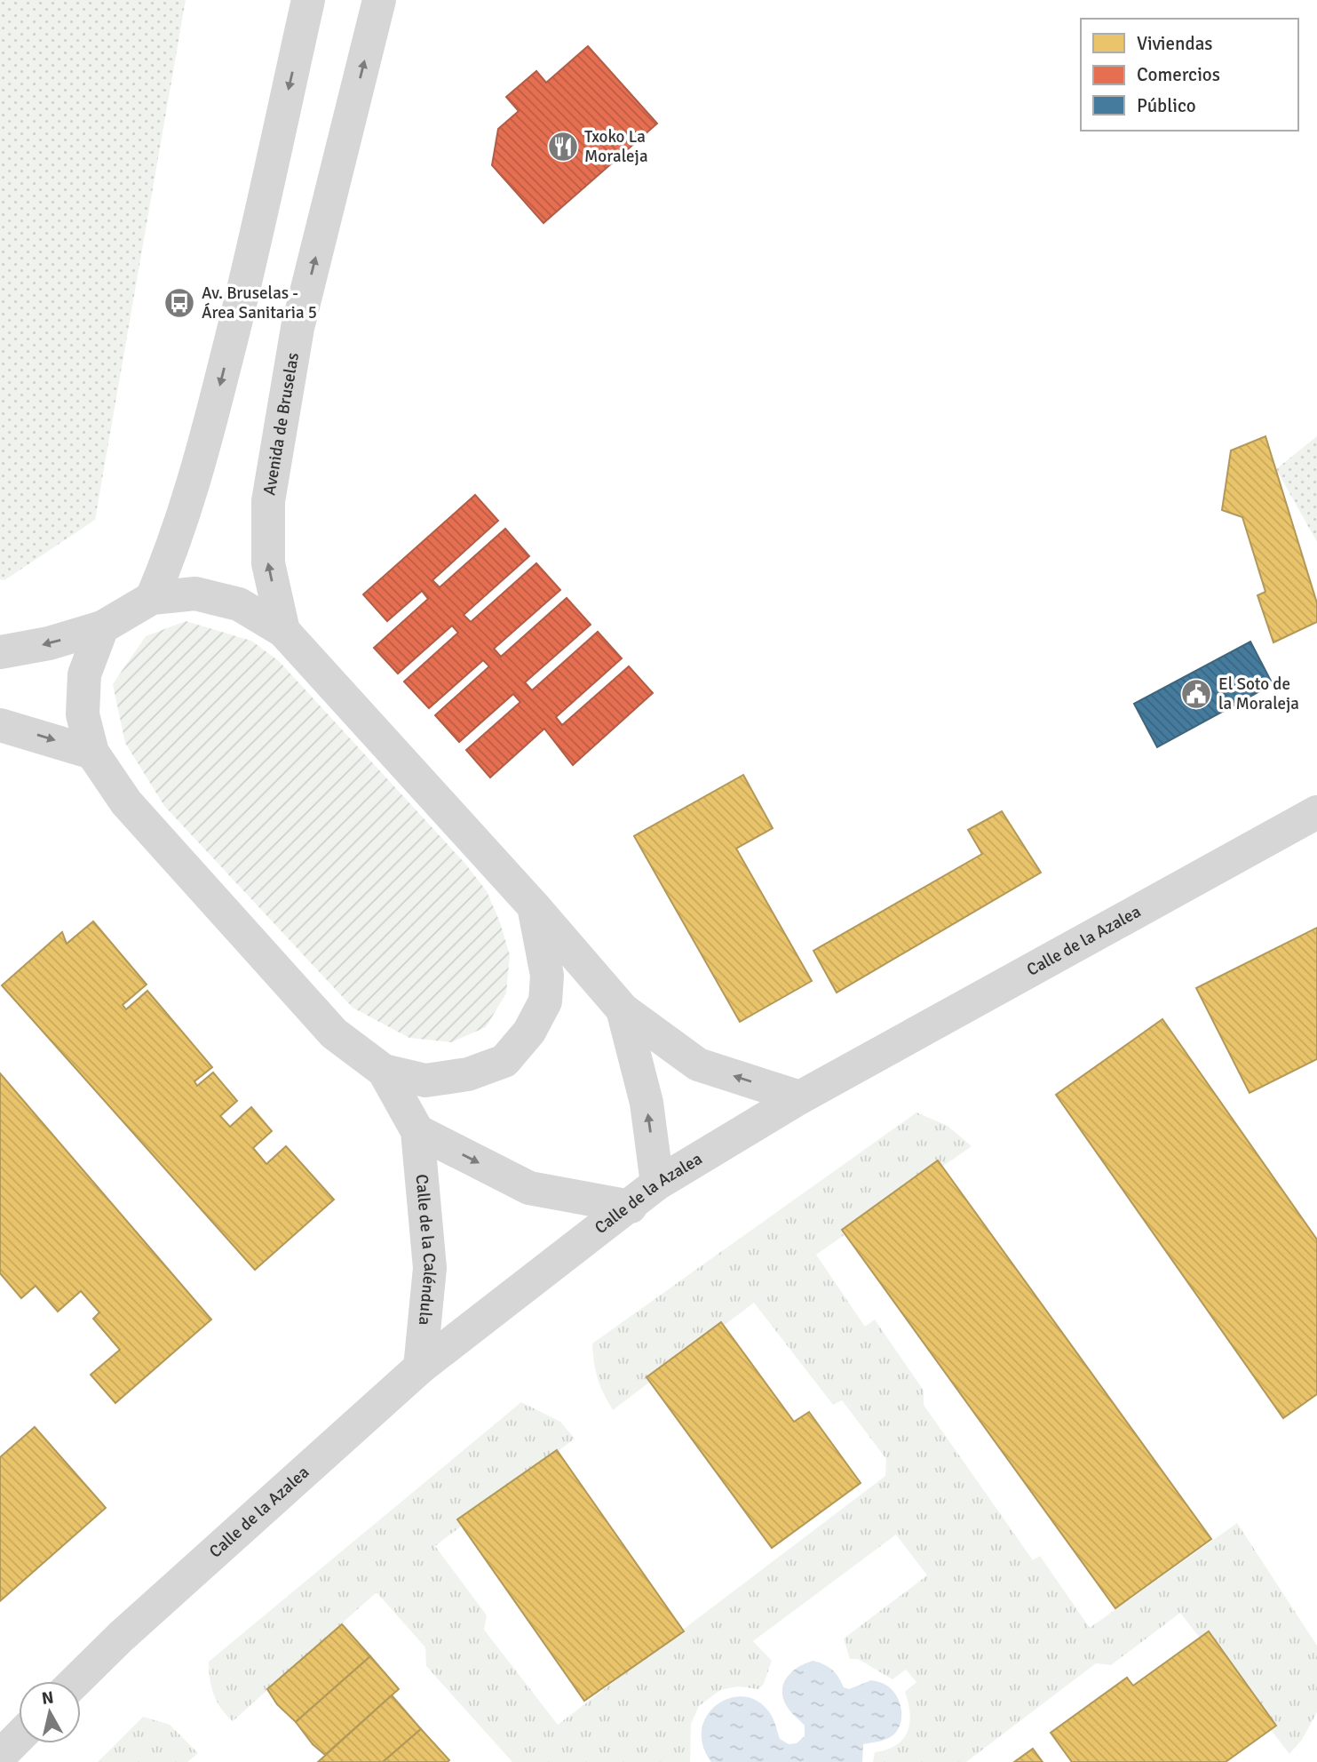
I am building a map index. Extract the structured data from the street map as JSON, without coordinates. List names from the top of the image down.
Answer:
{
  "streets": {
    "street": ["Avenida de Bruselas", "Calle de la Azalea", "Calle de la Caléndula"]
  },
  "crossings": [
    ["Calle de la Azalea", "Calle de la Caléndula"]
  ],
  "places": {
    "restaurant": ["Txoko La Moraleja"],
    "bus stop": ["Av. Bruselas - Área Sanitaria 5"],
    "public building": ["El Soto de la Moraleja"]
  },
  "legend": ["Viviendas", "Comercios", "Público"],
  "north": "top"
}
